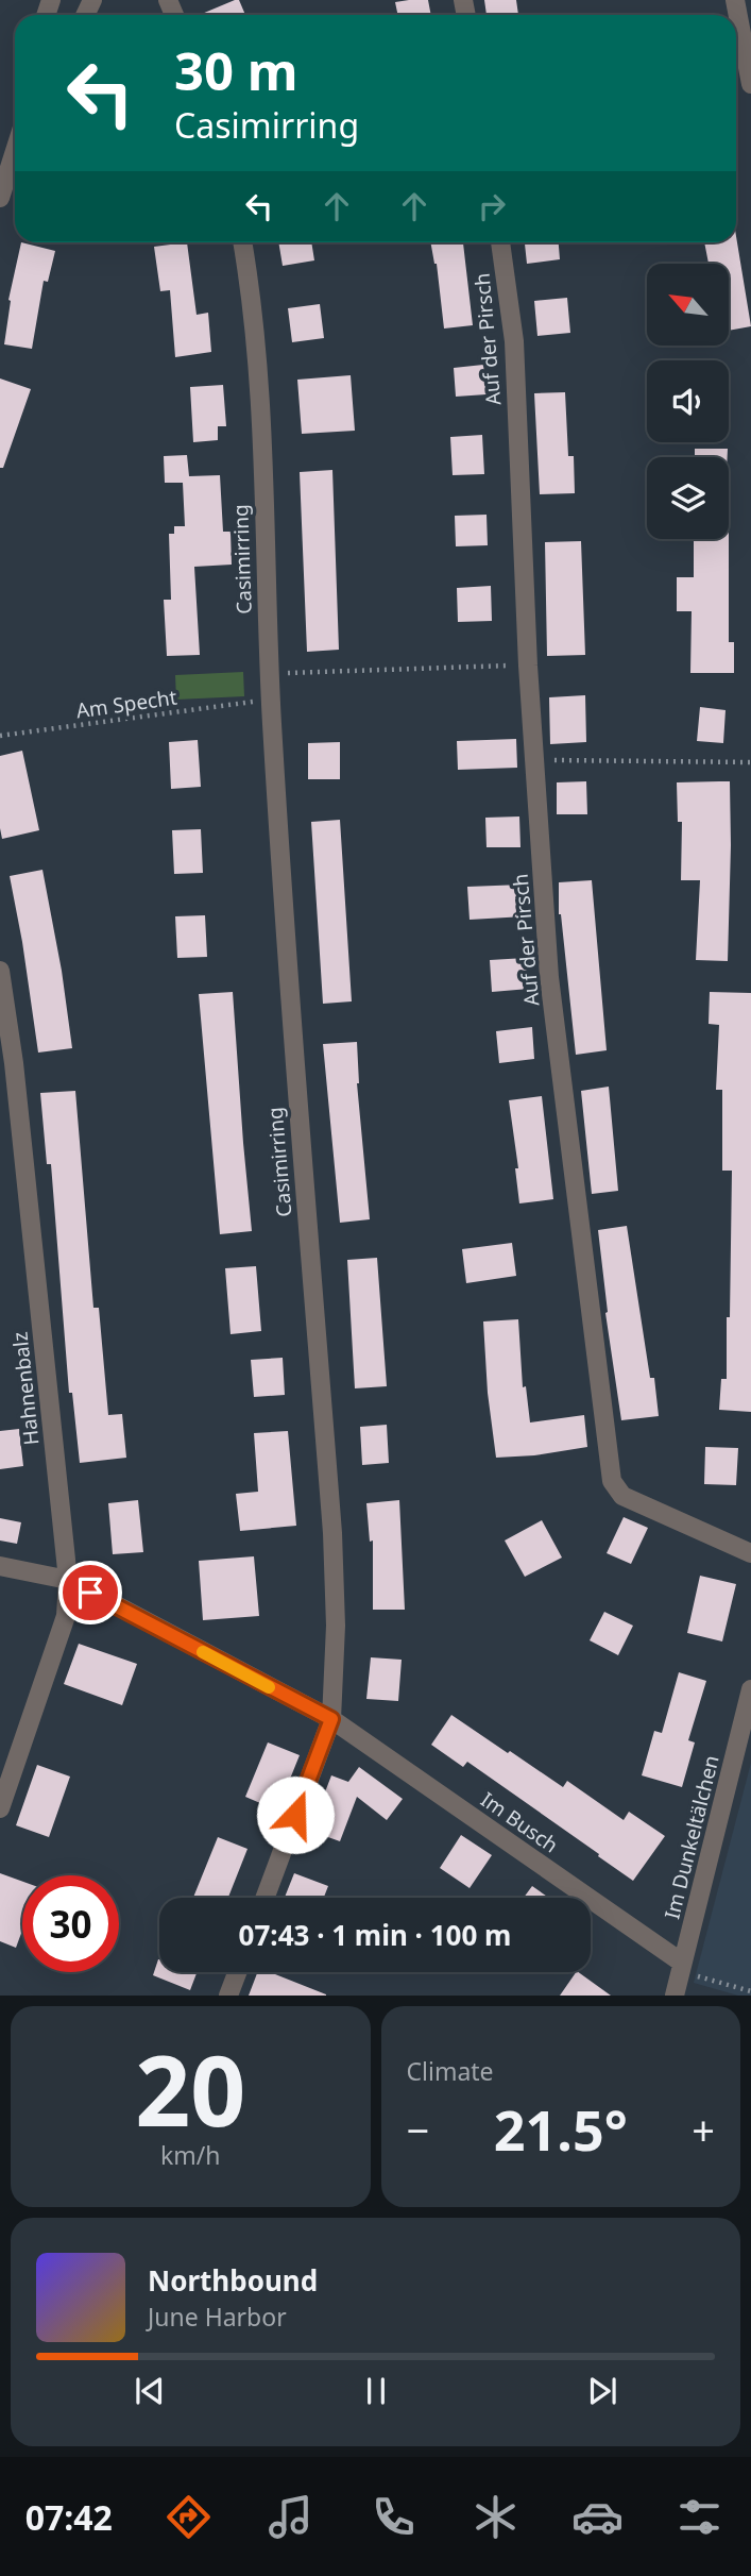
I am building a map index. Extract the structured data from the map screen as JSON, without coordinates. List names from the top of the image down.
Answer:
{
  "streets": {
    "street": [
      "Auf der Pirsch",
      "Casimirring",
      "Hahnenbalz",
      "Im Busch",
      "Im Dunkeltälchen"
    ],
    "path": ["Am Specht"]
  },
  "crossings": [
    ["Casimirring", "Im Busch"],
    ["Im Busch", "Im Dunkeltälchen"]
  ],
  "north": "top left",
  "page": {
    "turn": ["30 m", "Casimirring"],
    "limit": "30",
    "trip": "07:43 · 1 min · 100 m",
    "tile": [
      ["20", "km/h"],
      "Climate"
    ],
    "heat": ["−", "21.5°", "+"],
    "song": ["Northbound", "June Harbor"],
    "tabs": "07:42"
  }
}
